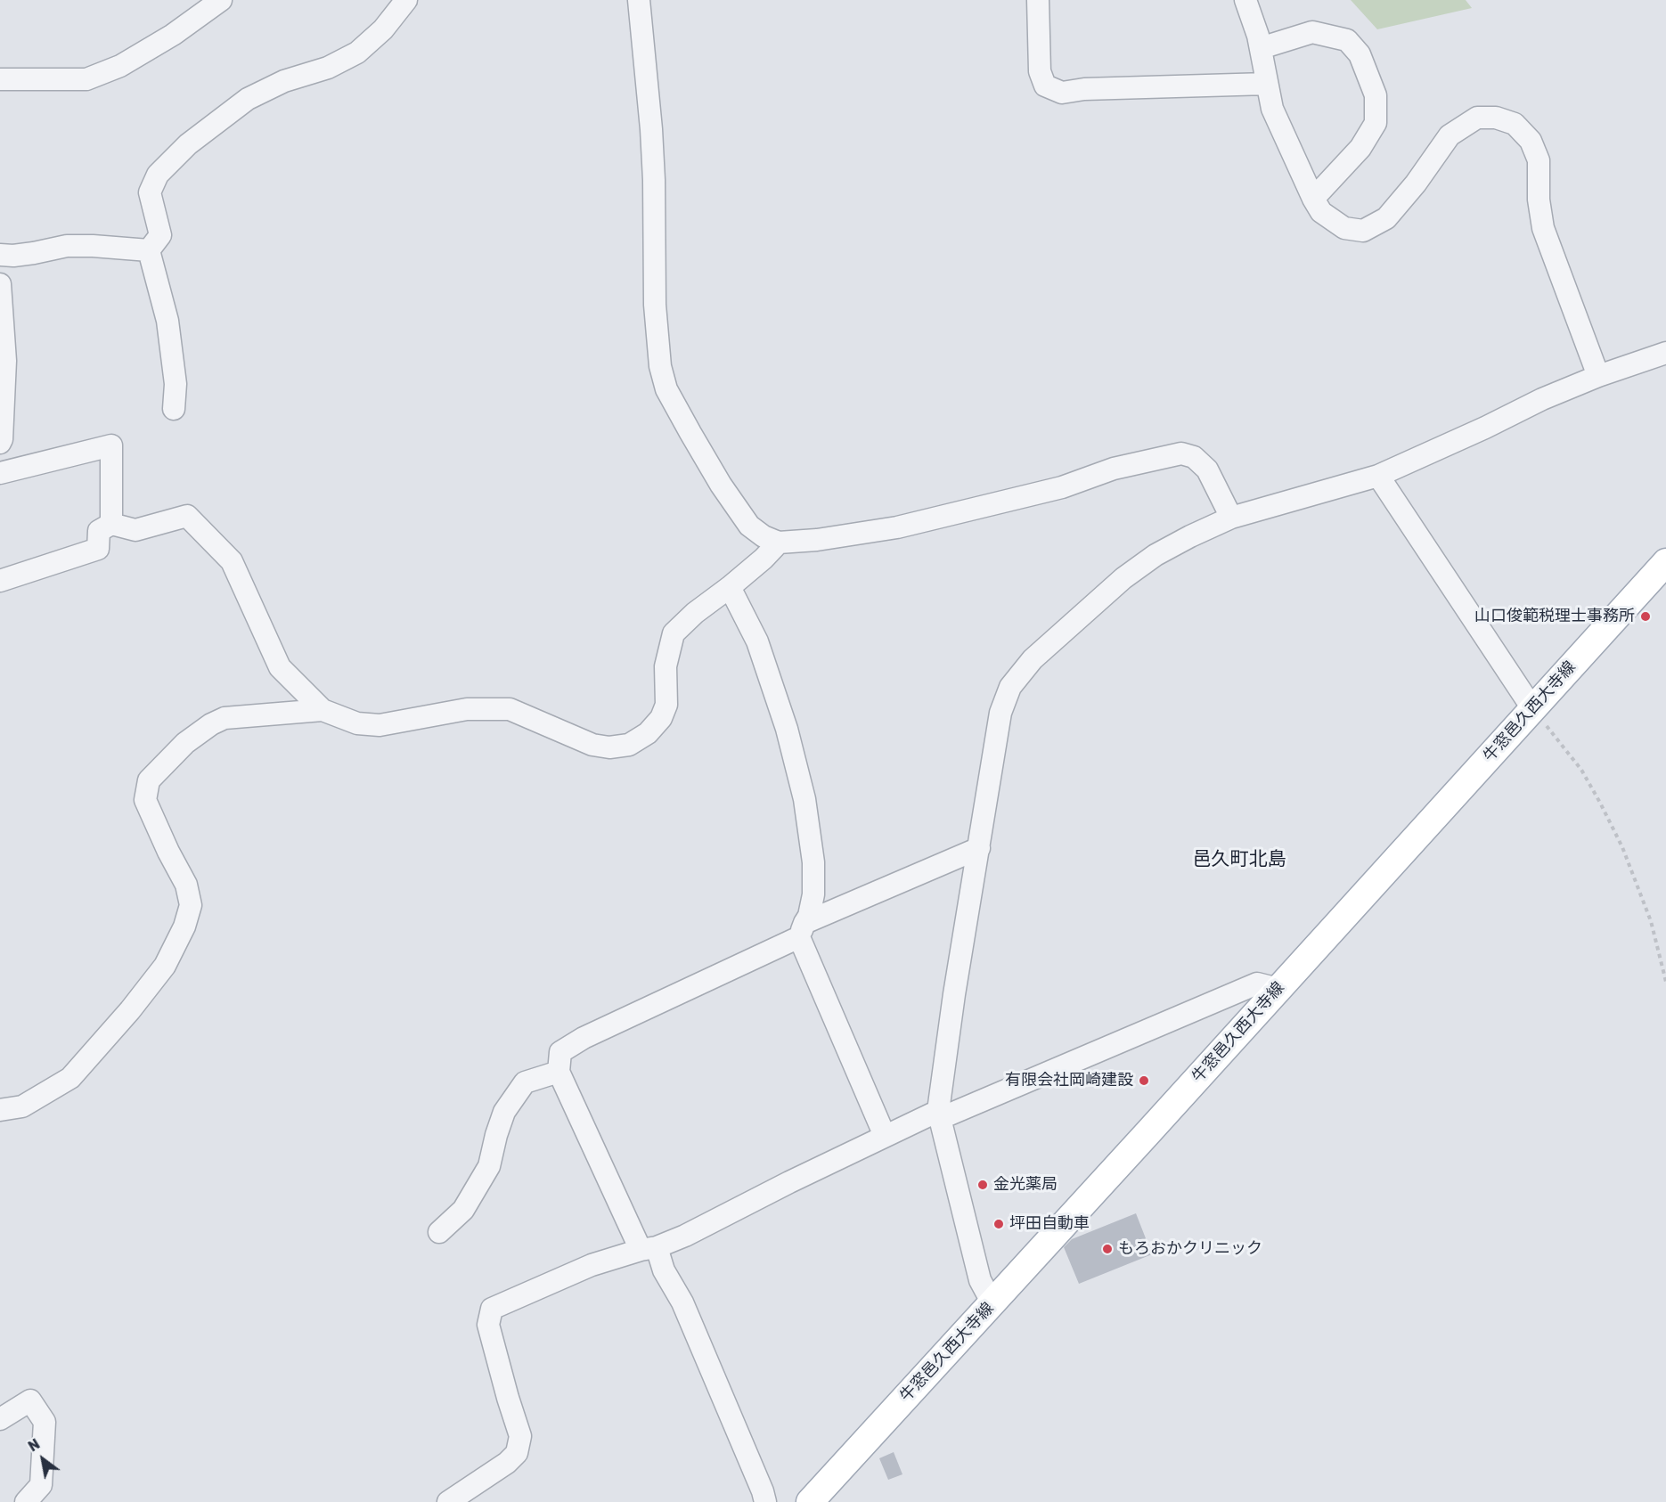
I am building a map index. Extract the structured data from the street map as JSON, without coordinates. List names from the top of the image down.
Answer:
{
  "streets": {
    "main road": ["牛窓邑久西大寺線"]
  },
  "districts": ["邑久町北島"],
  "places": [
    "山口俊範税理士事務所",
    "有限会社岡崎建設",
    "金光薬局",
    "坪田自動車",
    "もろおかクリニック"
  ],
  "north": "top left"
}
